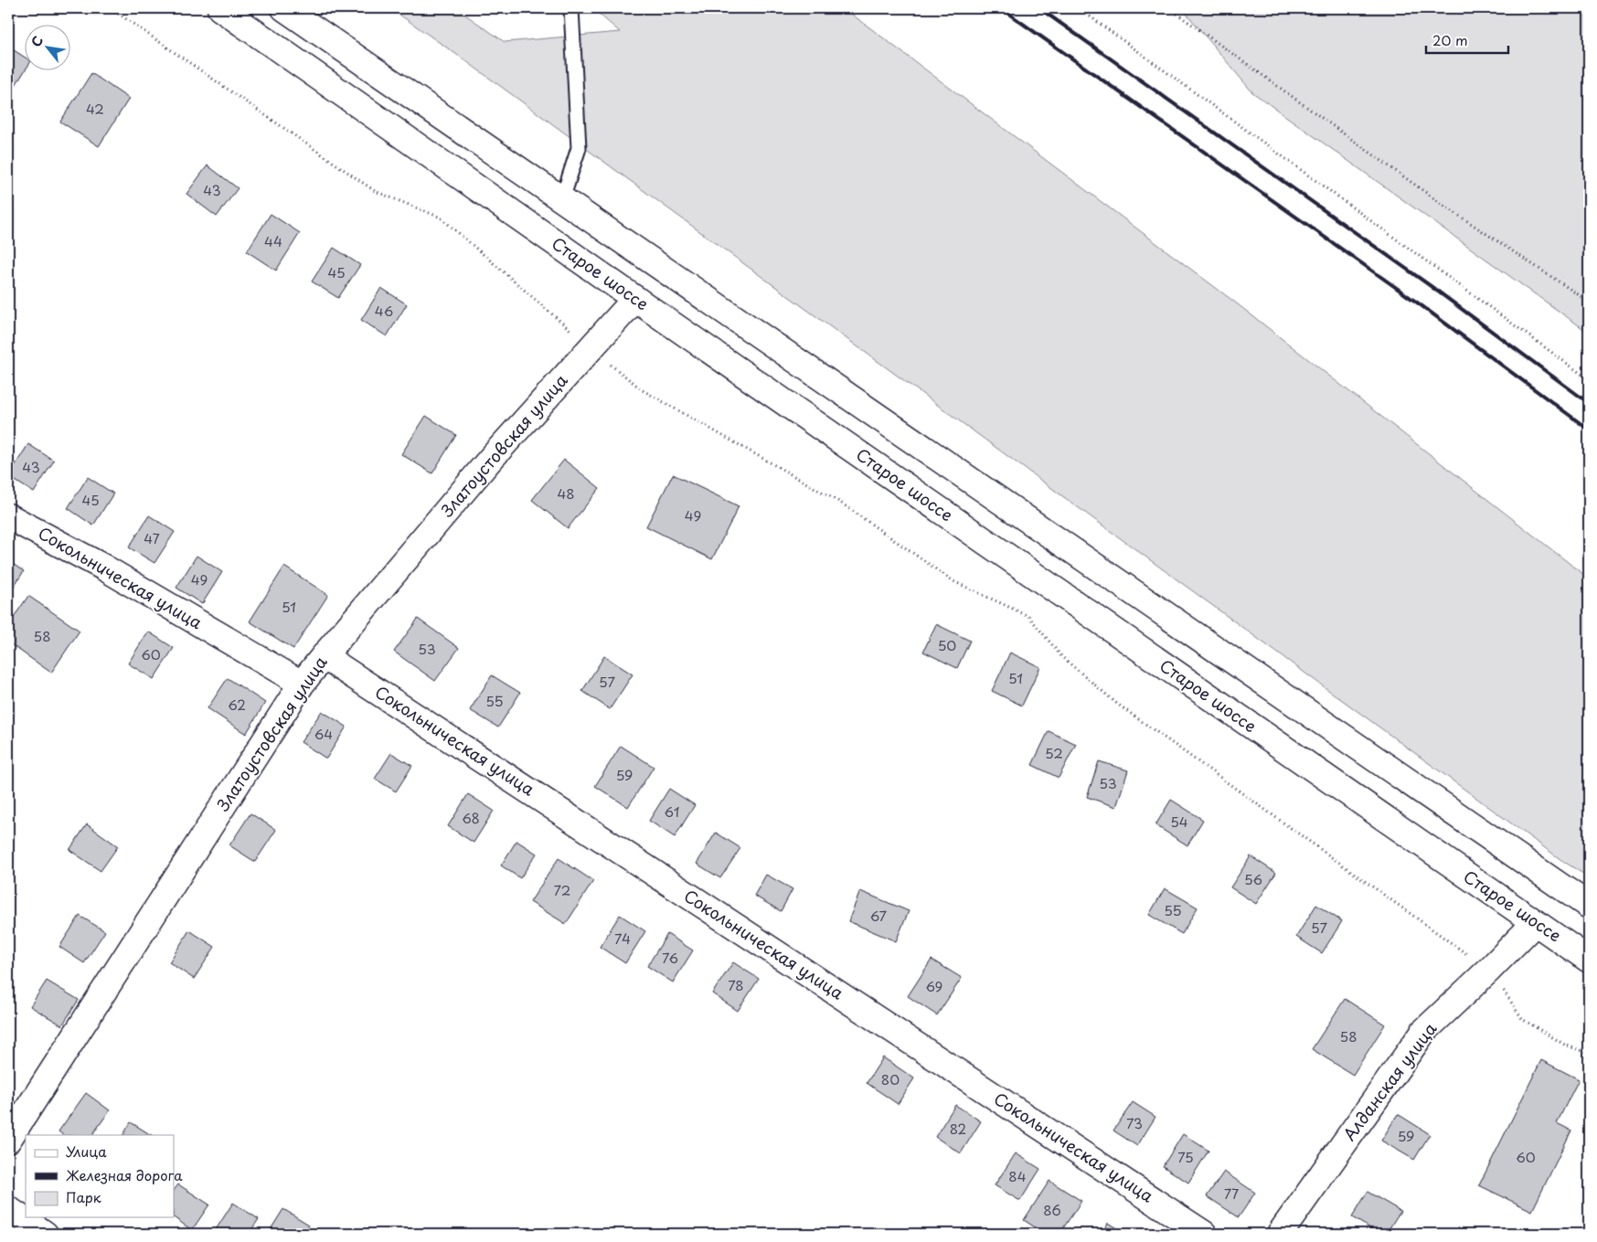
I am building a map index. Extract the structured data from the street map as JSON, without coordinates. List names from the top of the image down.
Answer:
{
  "streets": {
    "main road": [
      "Старое шоссе",
      "Златоустовская улица",
      "Сокольническая улица",
      "Алданская улица"
    ]
  },
  "crossings": [
    ["Старое шоссе", "Златоустовская улица"],
    ["Старое шоссе", "Алданская улица"],
    ["Златоустовская улица", "Сокольническая улица"]
  ],
  "house_numbers": [
    "42",
    "43",
    "44",
    "45",
    "46",
    "43",
    "48",
    "45",
    "49",
    "47",
    "49",
    "51",
    "58",
    "50",
    "53",
    "60",
    "51",
    "57",
    "55",
    "62",
    "64",
    "52",
    "59",
    "53",
    "61",
    "68",
    "54",
    "56",
    "72",
    "55",
    "67",
    "57",
    "74",
    "76",
    "78",
    "69",
    "58",
    "80",
    "73",
    "82",
    "59",
    "75",
    "60",
    "84",
    "77",
    "86"
  ],
  "legend": ["Улица", "Железная дорога", "Парк"],
  "scale_bar": "20 m",
  "north": "top left"
}
